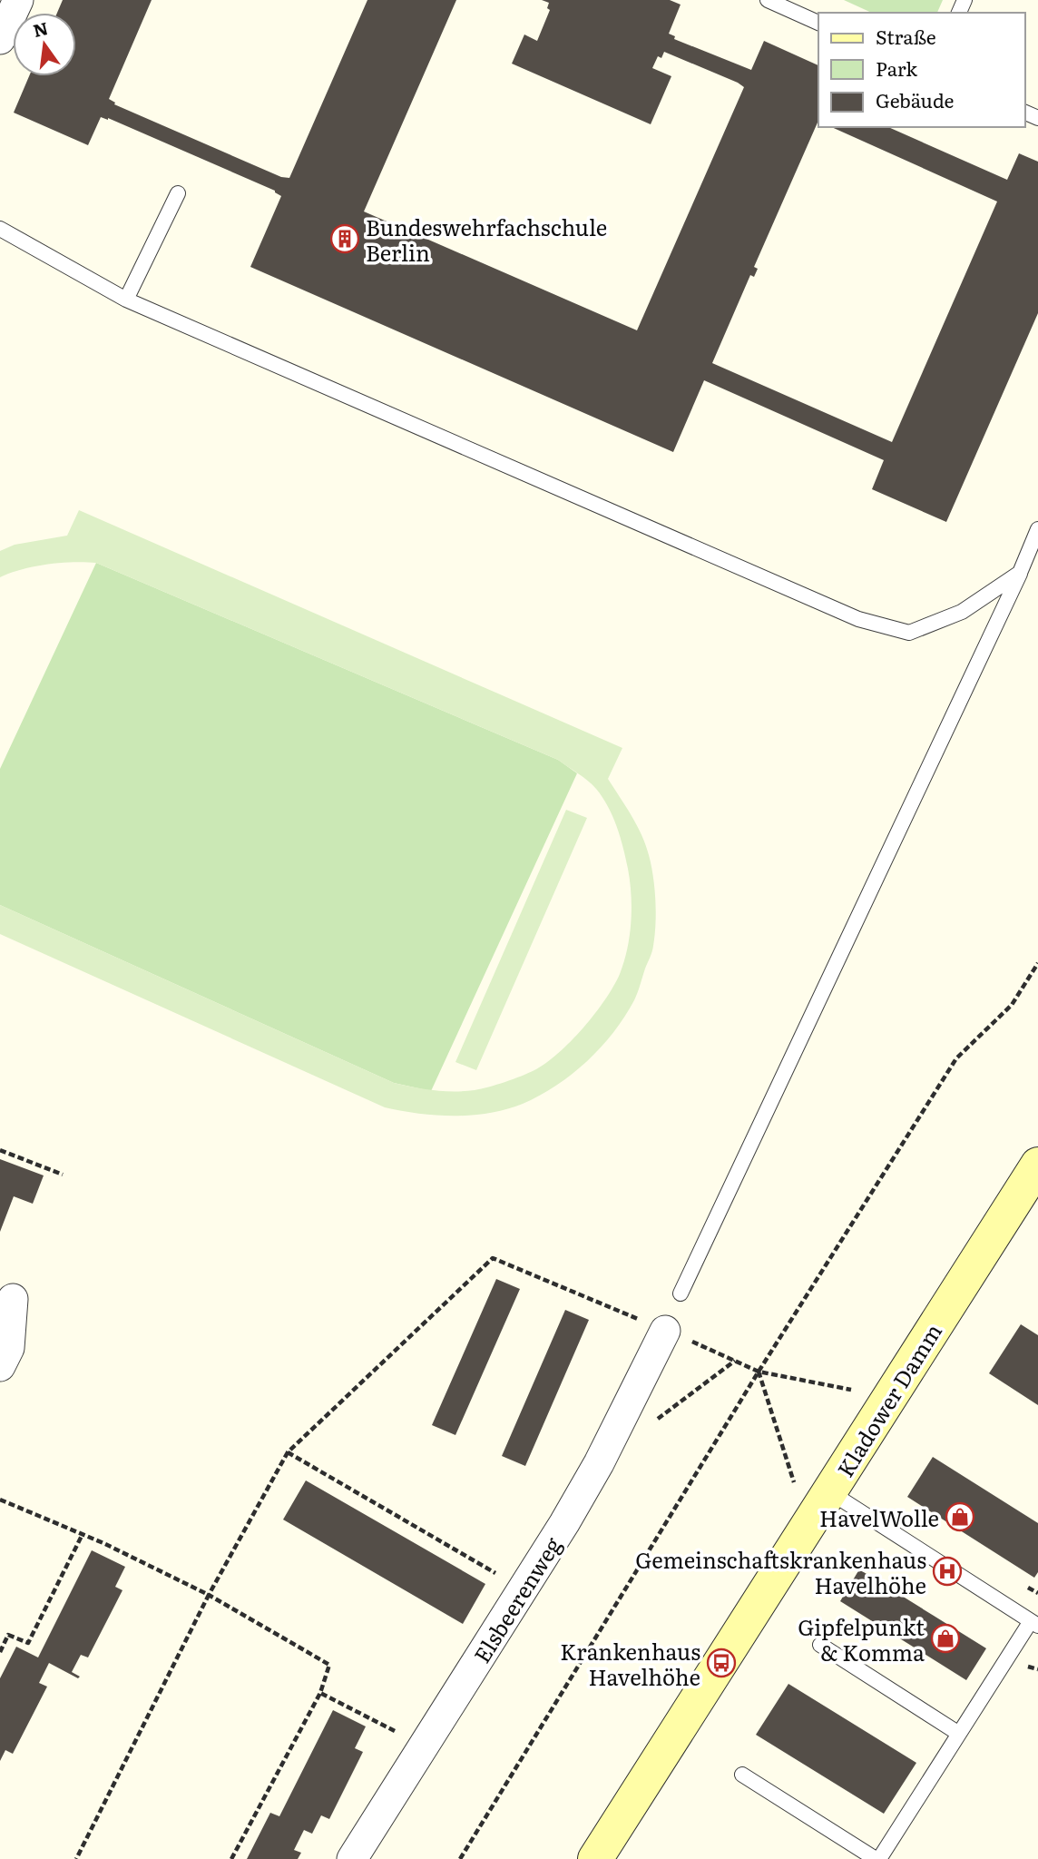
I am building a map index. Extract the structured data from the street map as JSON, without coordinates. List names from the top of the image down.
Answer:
{
  "streets": {
    "main road": ["Kladower Damm"],
    "street": ["Elsbeerenweg"]
  },
  "places": {
    "building": ["Bundeswehrfachschule Berlin"],
    "shop": ["HavelWolle", "Gipfelpunkt & Komma"],
    "hospital": ["Gemeinschaftskrankenhaus Havelhöhe"],
    "bus stop": ["Krankenhaus Havelhöhe"]
  },
  "legend": ["Straße", "Park", "Gebäude"],
  "north": "top"
}
